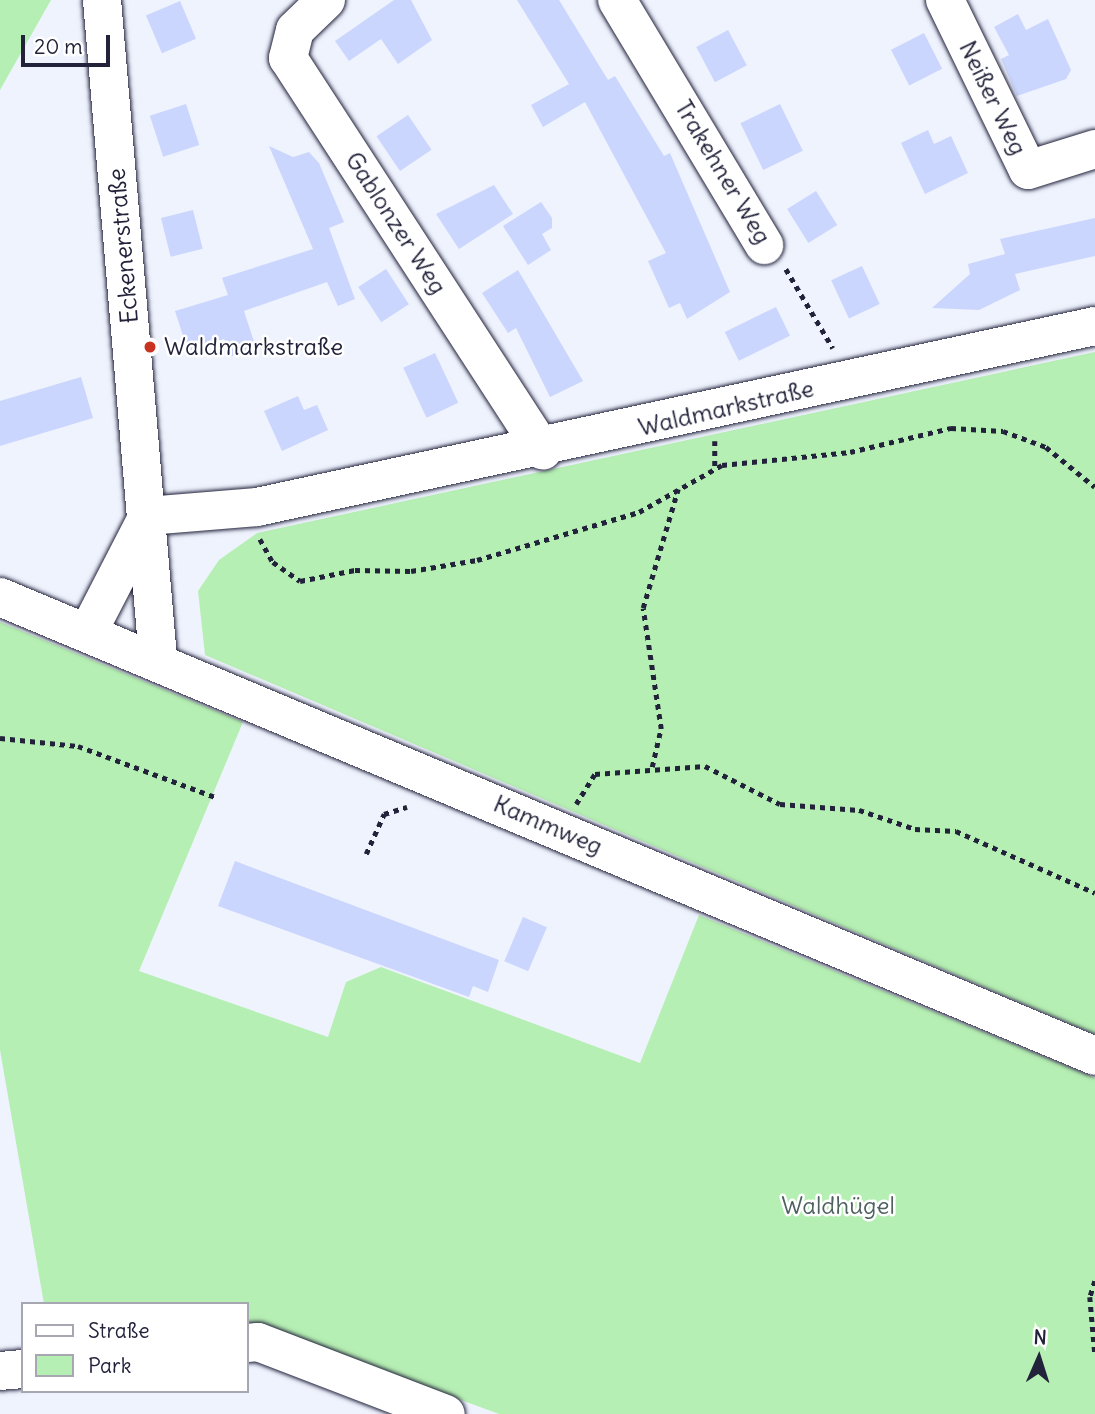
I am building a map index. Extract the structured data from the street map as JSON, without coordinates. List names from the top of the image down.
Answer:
{
  "streets": {
    "street": [
      "Neißer Weg",
      "Trakehner Weg",
      "Gablonzer Weg",
      "Eckenerstraße",
      "Waldmarkstraße",
      "Kammweg"
    ]
  },
  "crossings": [
    ["Trakehner Weg", "Waldmarkstraße"],
    ["Gablonzer Weg", "Waldmarkstraße"],
    ["Eckenerstraße", "Waldmarkstraße"],
    ["Eckenerstraße", "Kammweg"]
  ],
  "parks": ["Waldhügel"],
  "places": ["Waldmarkstraße"],
  "legend": ["Straße", "Park"],
  "scale_bar": "20 m",
  "north": "top"
}
